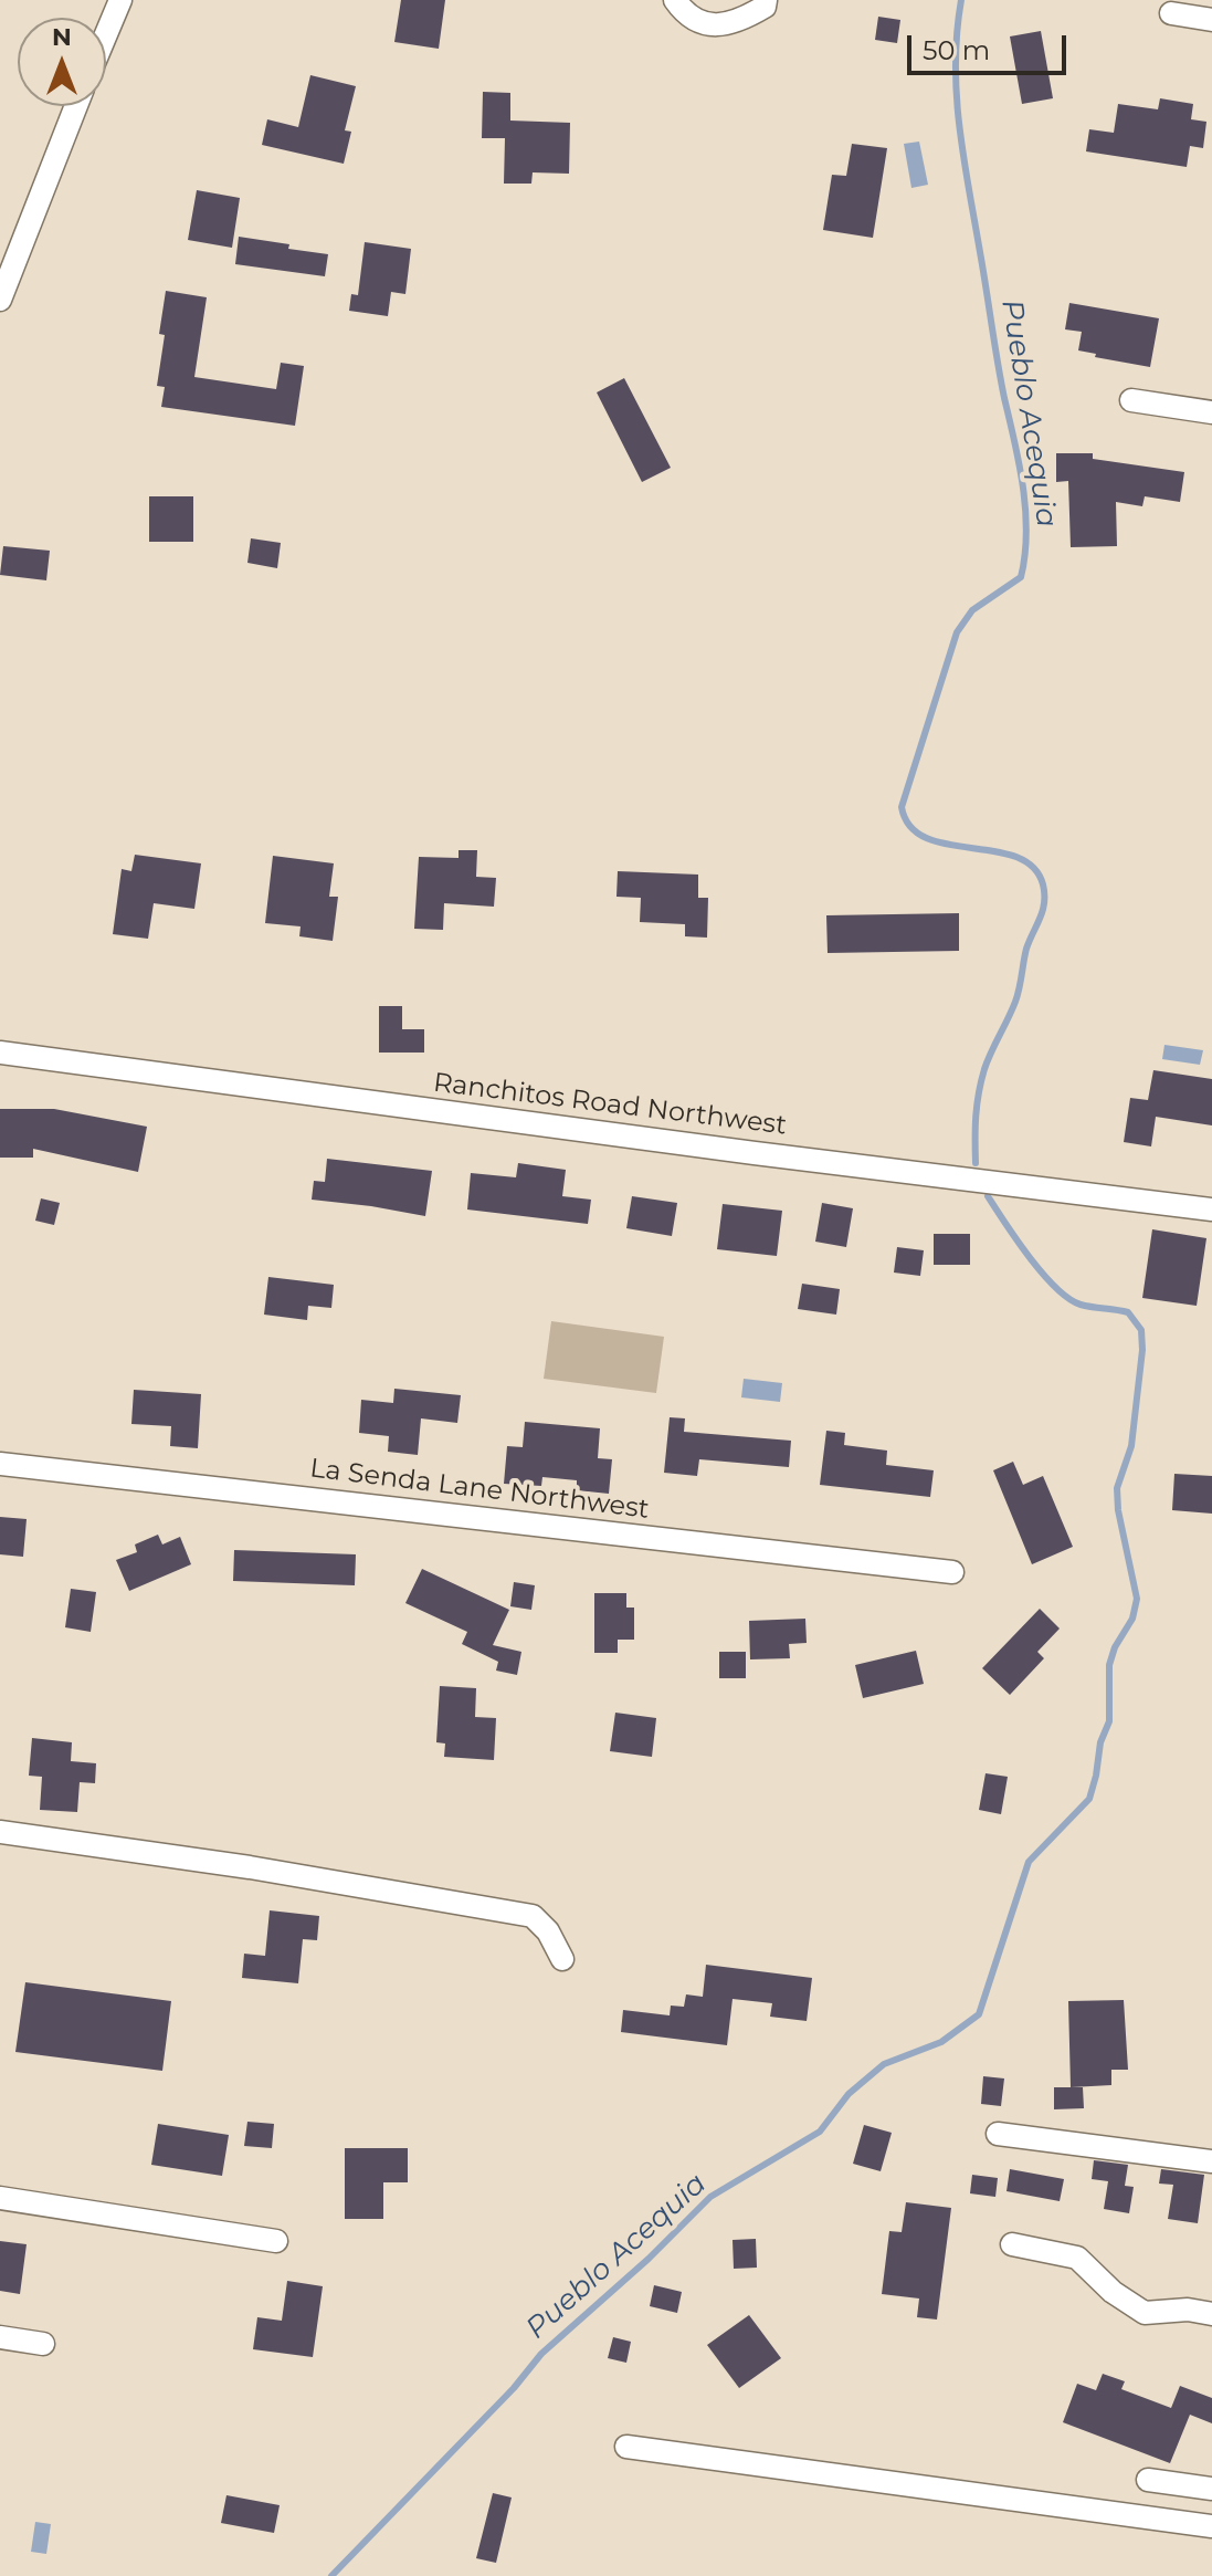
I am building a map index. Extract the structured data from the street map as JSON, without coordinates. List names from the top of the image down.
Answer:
{
  "streets": {
    "street": ["Ranchitos Road Northwest", "La Senda Lane Northwest"]
  },
  "water": ["Pueblo Acequia"],
  "scale_bar": "50 m",
  "north": "top"
}
